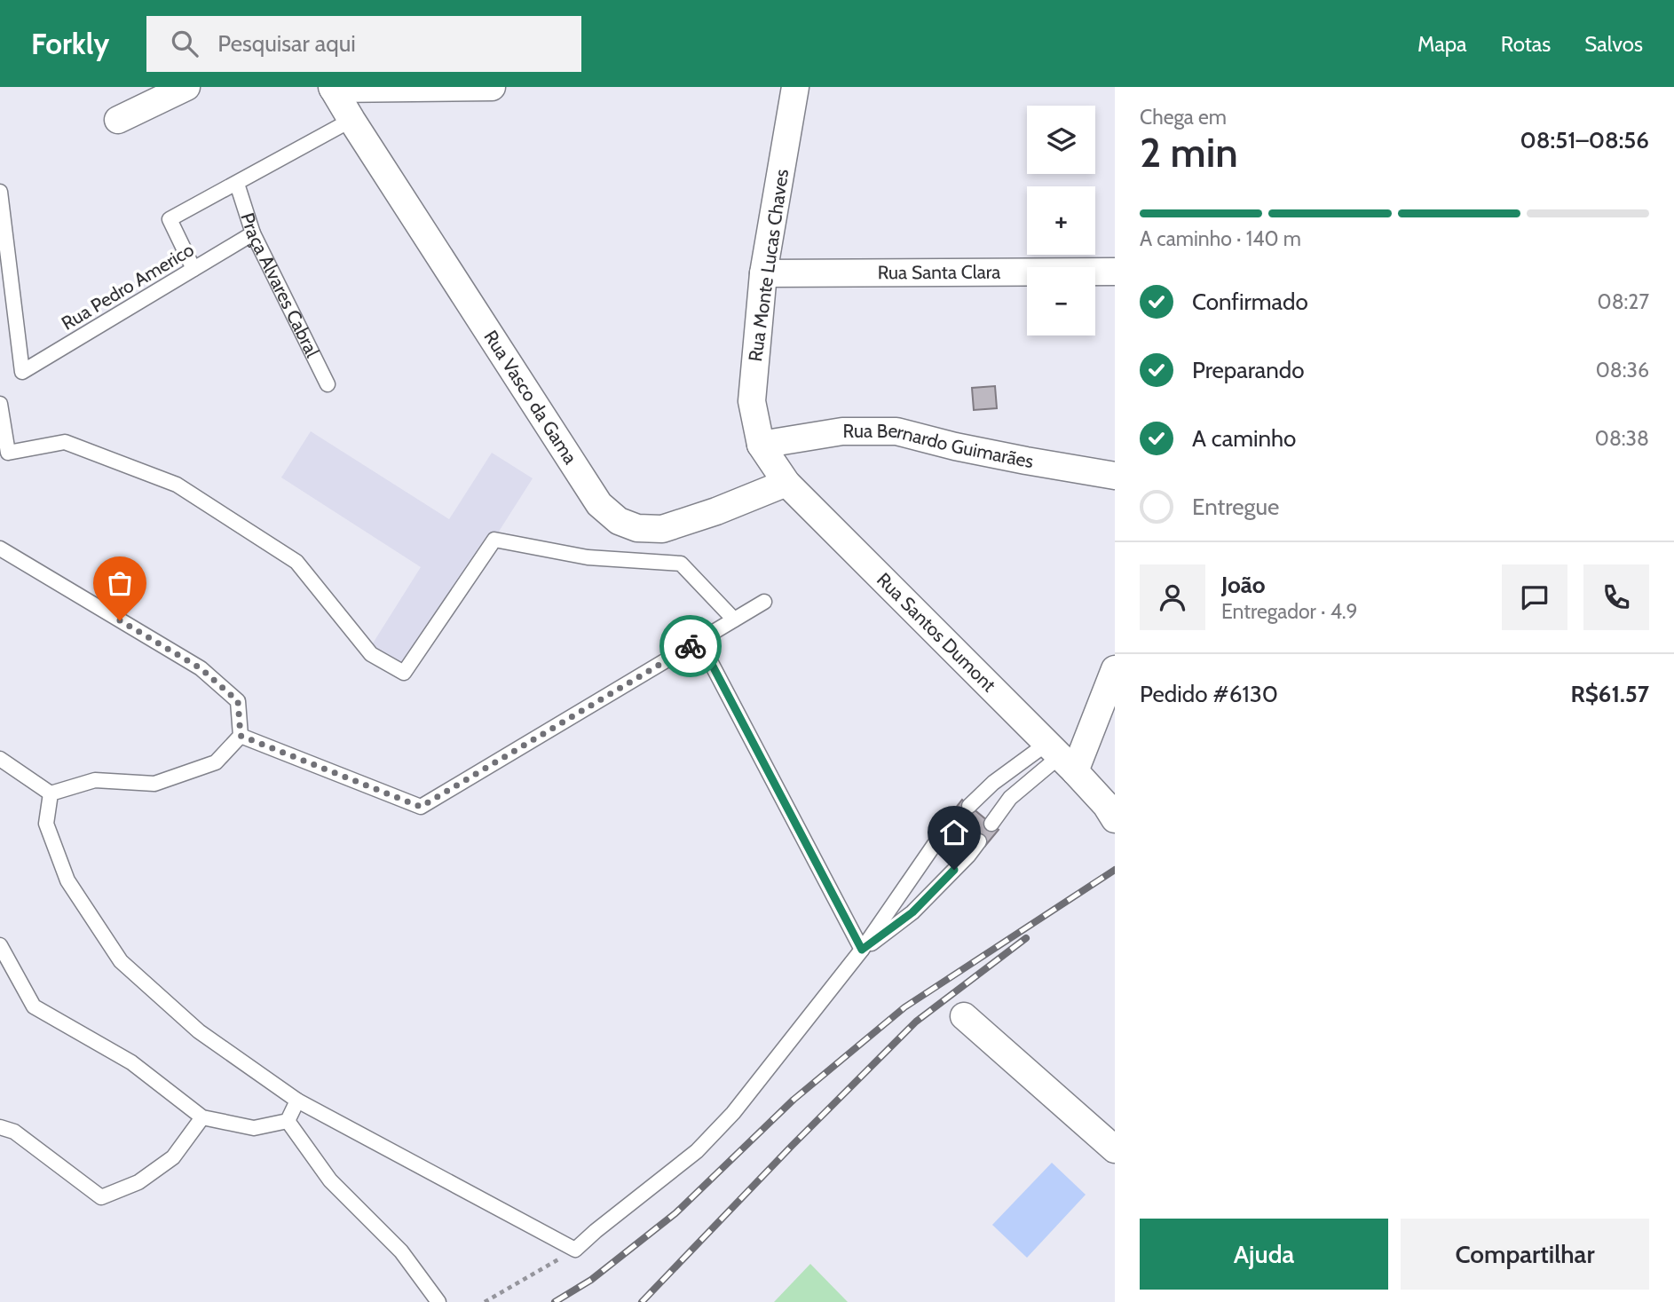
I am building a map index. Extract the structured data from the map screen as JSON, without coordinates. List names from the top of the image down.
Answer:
{
  "streets": {
    "street": [
      "Rua Monte Lucas Chaves",
      "Rua Santa Clara",
      "Rua Vasco da Gama",
      "Rua Bernardo Guimarães",
      "Rua Santos Dumont"
    ],
    "lane": ["Praça Alvares Cabral", "Rua Pedro Americo"]
  },
  "crossings": [
    ["Rua Monte Lucas Chaves", "Rua Santa Clara"],
    ["Rua Monte Lucas Chaves", "Rua Bernardo Guimarães"],
    ["Rua Monte Lucas Chaves", "Rua Santos Dumont"],
    ["Praça Alvares Cabral", "Rua Pedro Americo"],
    ["Rua Vasco da Gama", "Rua Santos Dumont"],
    ["Rua Bernardo Guimarães", "Rua Santos Dumont"]
  ],
  "page": {
    "header": "Forkly",
    "search": "Pesquisar aqui",
    "nav": ["Mapa", "Rotas", "Salvos"],
    "heading": ["2 min", "Chega em", "08:51–08:56"],
    "panel": [
      "João",
      "Entregador · 4.9",
      "Pedido #6130",
      "R$61.57"
    ],
    "map_buttons": ["+", "−"],
    "bar": "A caminho · 140 m",
    "list": [
      ["Confirmado", "08:27"],
      ["Preparando", "08:36"],
      ["A caminho", "08:38"],
      "Entregue"
    ],
    "buttons": ["Ajuda", "Compartilhar"]
  }
}
